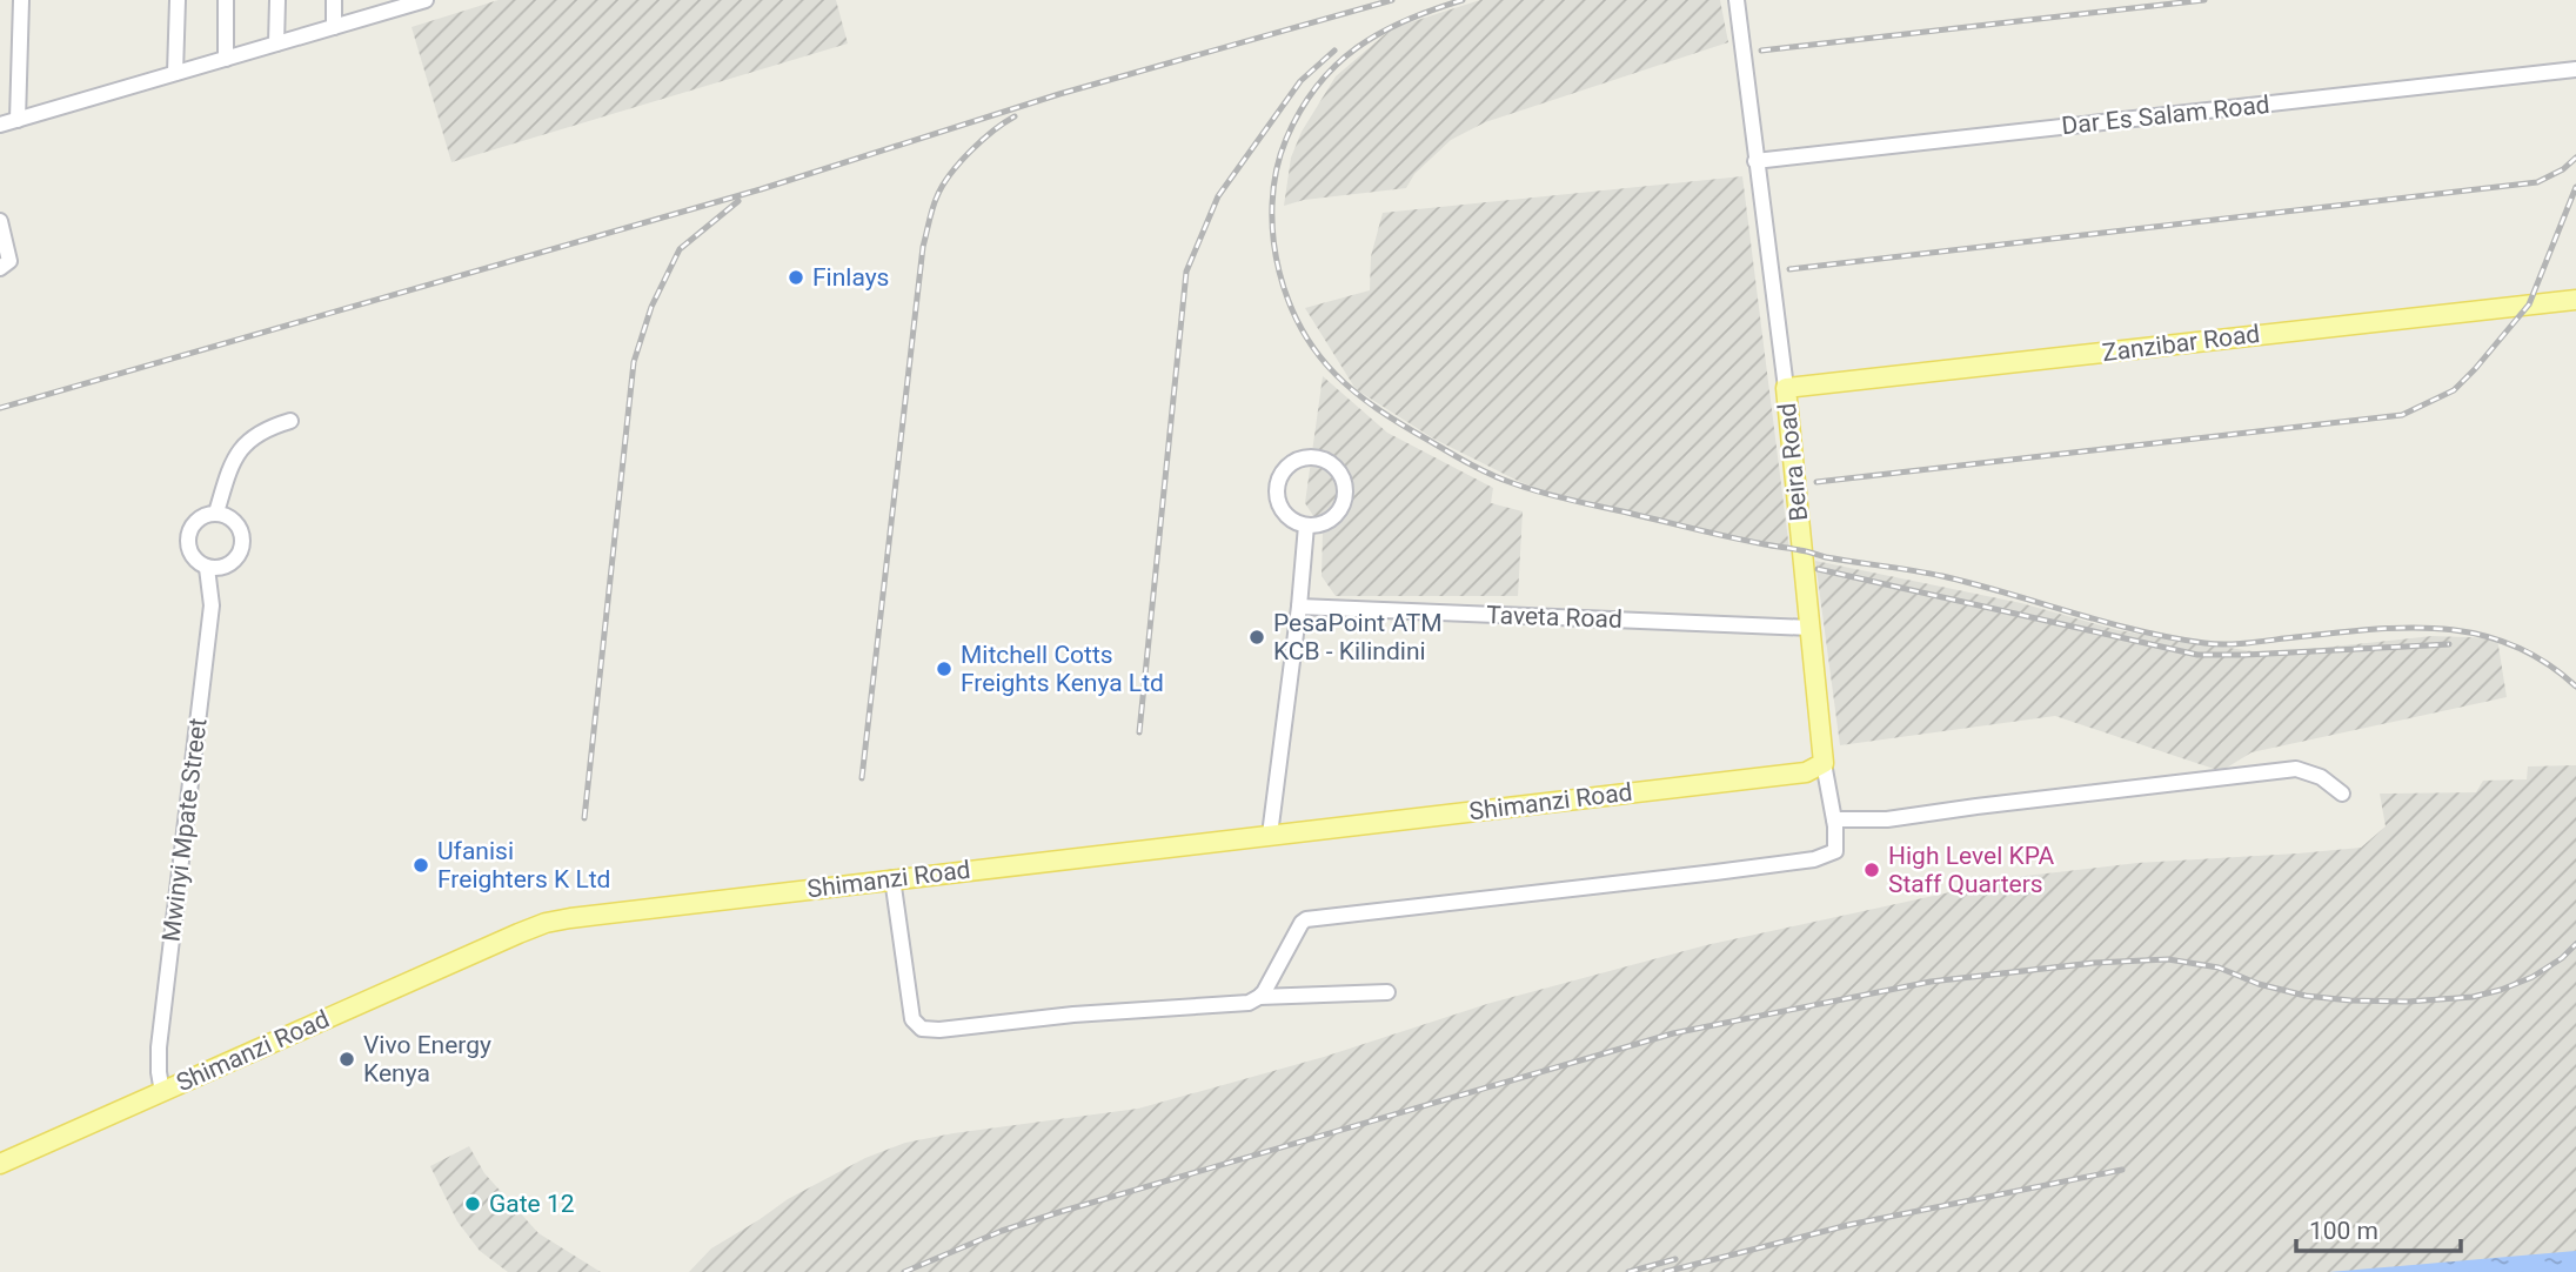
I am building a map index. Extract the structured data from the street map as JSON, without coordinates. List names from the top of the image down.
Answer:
{
  "streets": {
    "main road": ["Zanzibar Road", "Beira Road", "Shimanzi Road"],
    "street": ["Dar Es Salam Road", "Taveta Road", "Mwinyi Mpate Street"]
  },
  "crossings": [
    ["Dar Es Salam Road", "Beira Road"],
    ["Zanzibar Road", "Beira Road"],
    ["Beira Road", "Taveta Road"],
    ["Beira Road", "Shimanzi Road"],
    ["Shimanzi Road", "Mwinyi Mpate Street"]
  ],
  "places": [
    "Finlays",
    "PesaPoint ATM KCB - Kilindini",
    "Mitchell Cotts Freights Kenya Ltd",
    "Ufanisi Freighters K Ltd",
    "High Level KPA Staff Quarters",
    "Vivo Energy Kenya",
    "Gate 12"
  ],
  "scale_bar": "100 m"
}
